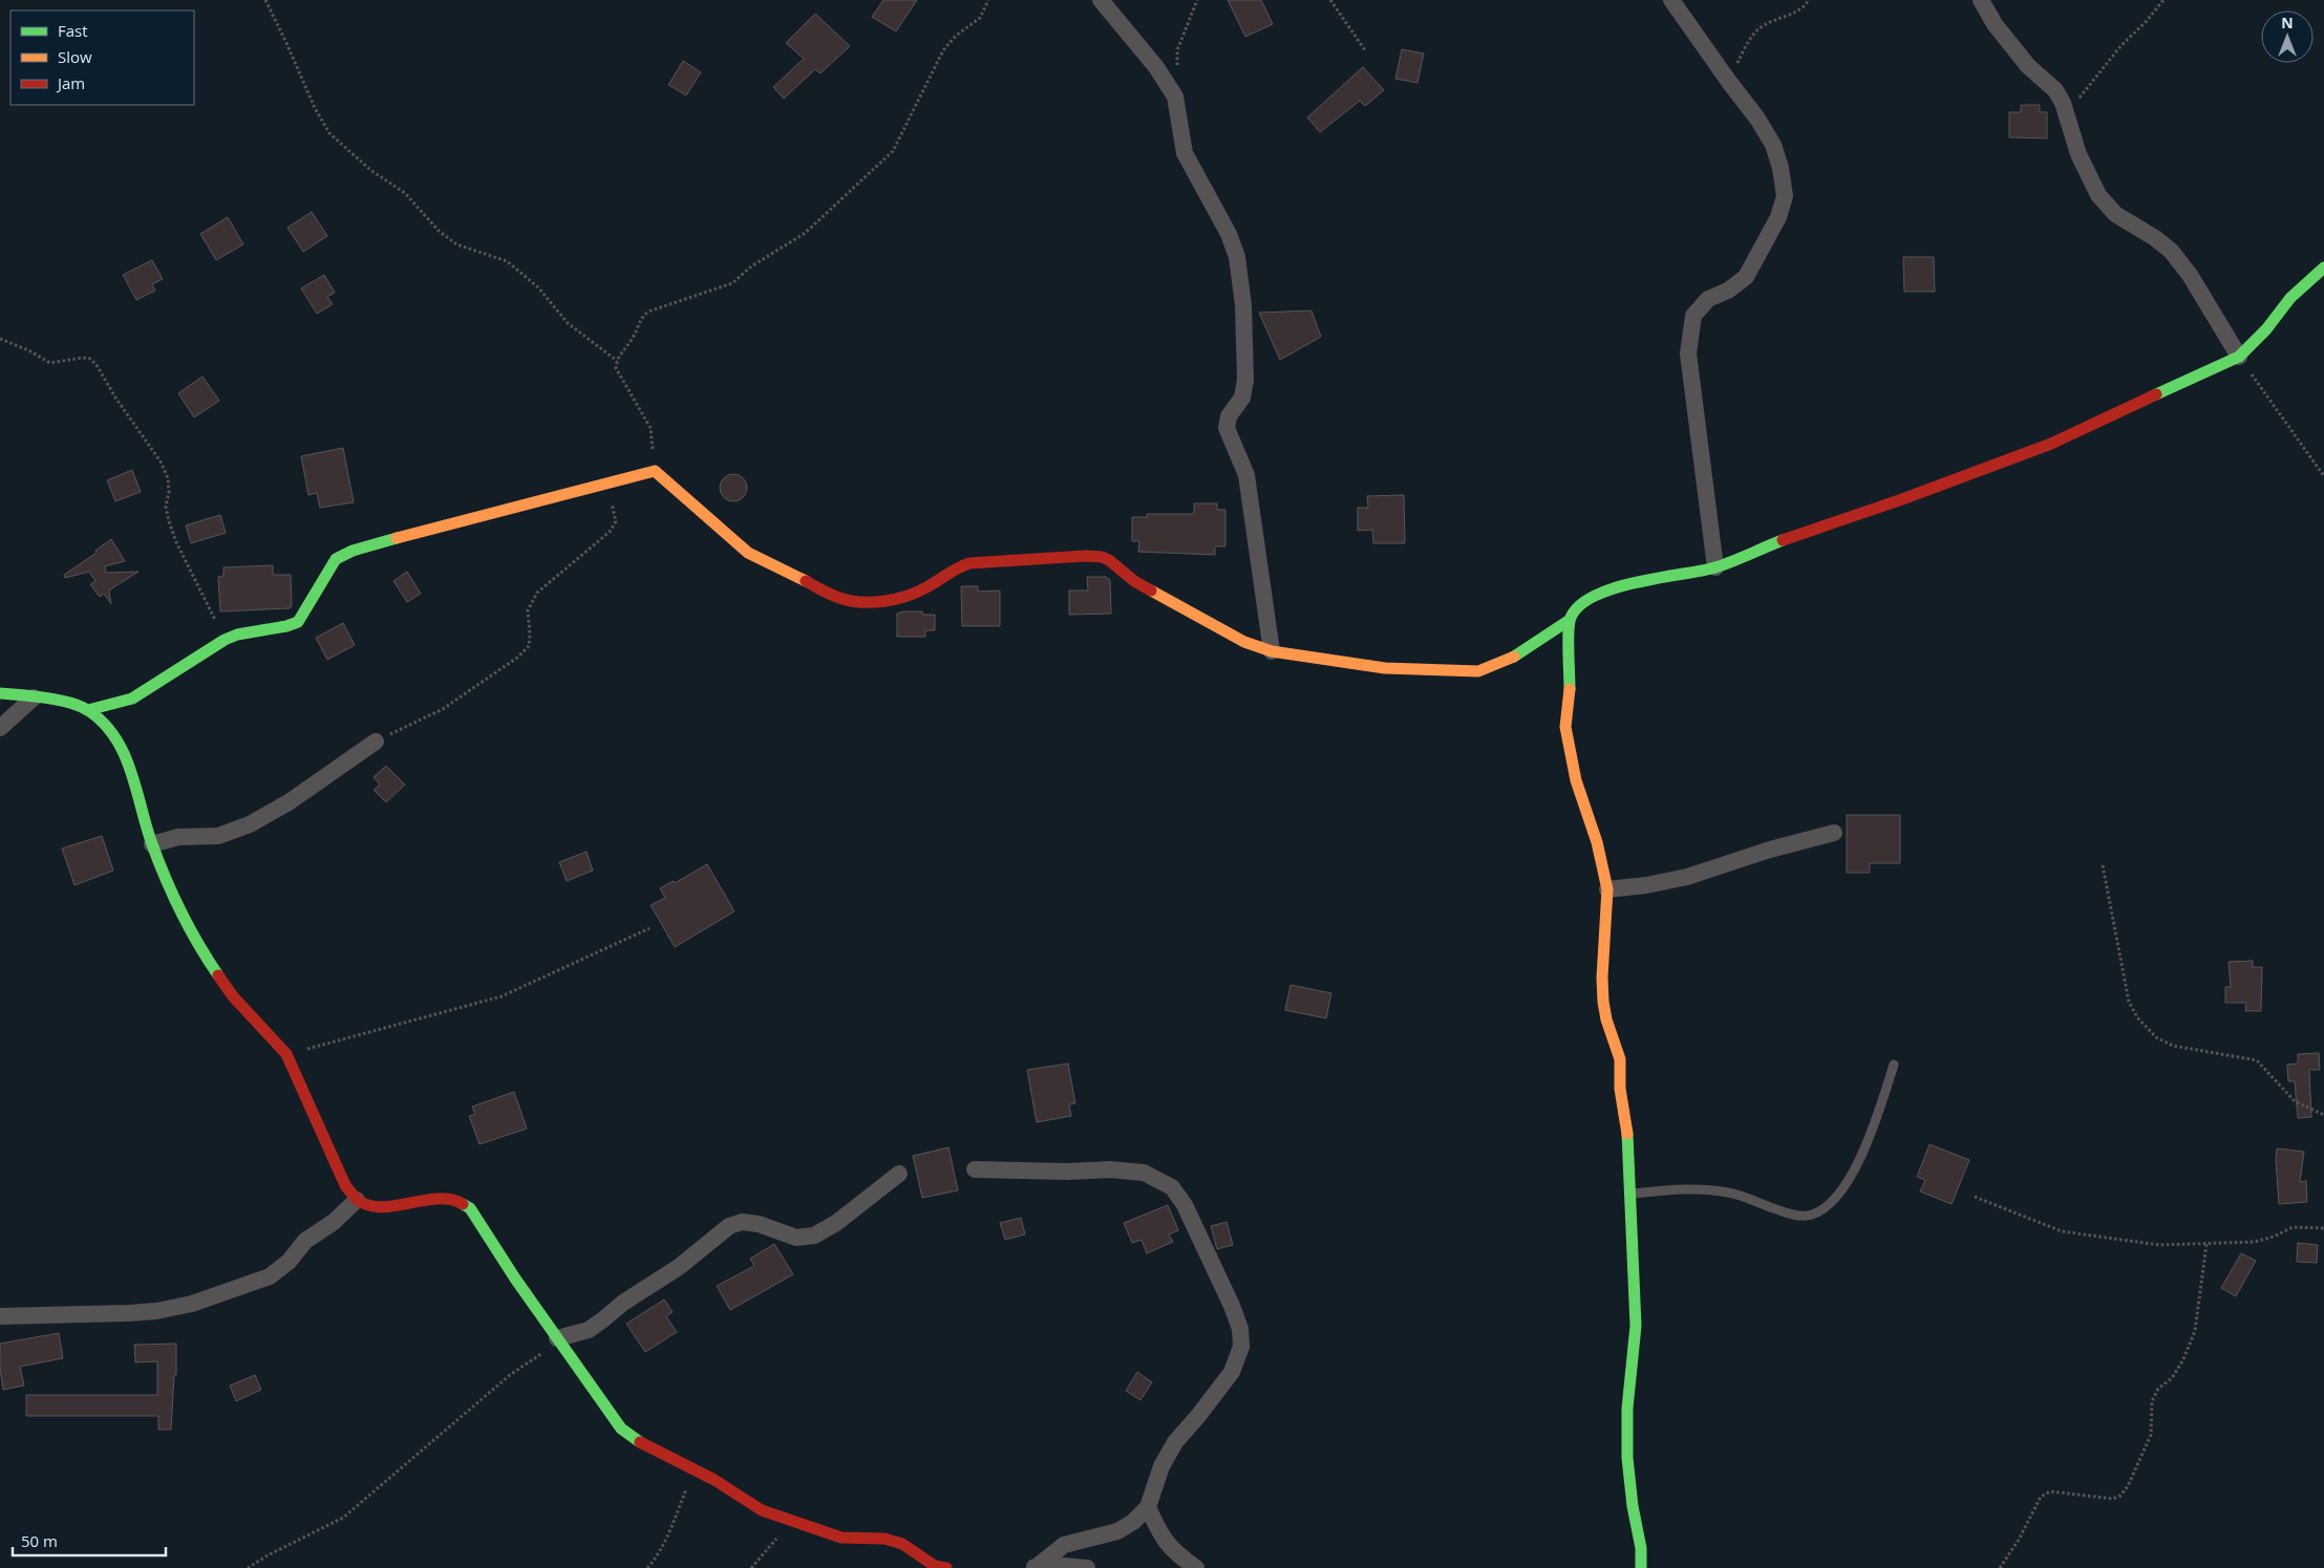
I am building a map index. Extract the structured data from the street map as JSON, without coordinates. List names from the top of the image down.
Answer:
{
  "legend": ["Fast", "Slow", "Jam"],
  "scale_bar": "50 m",
  "north": "top"
}
